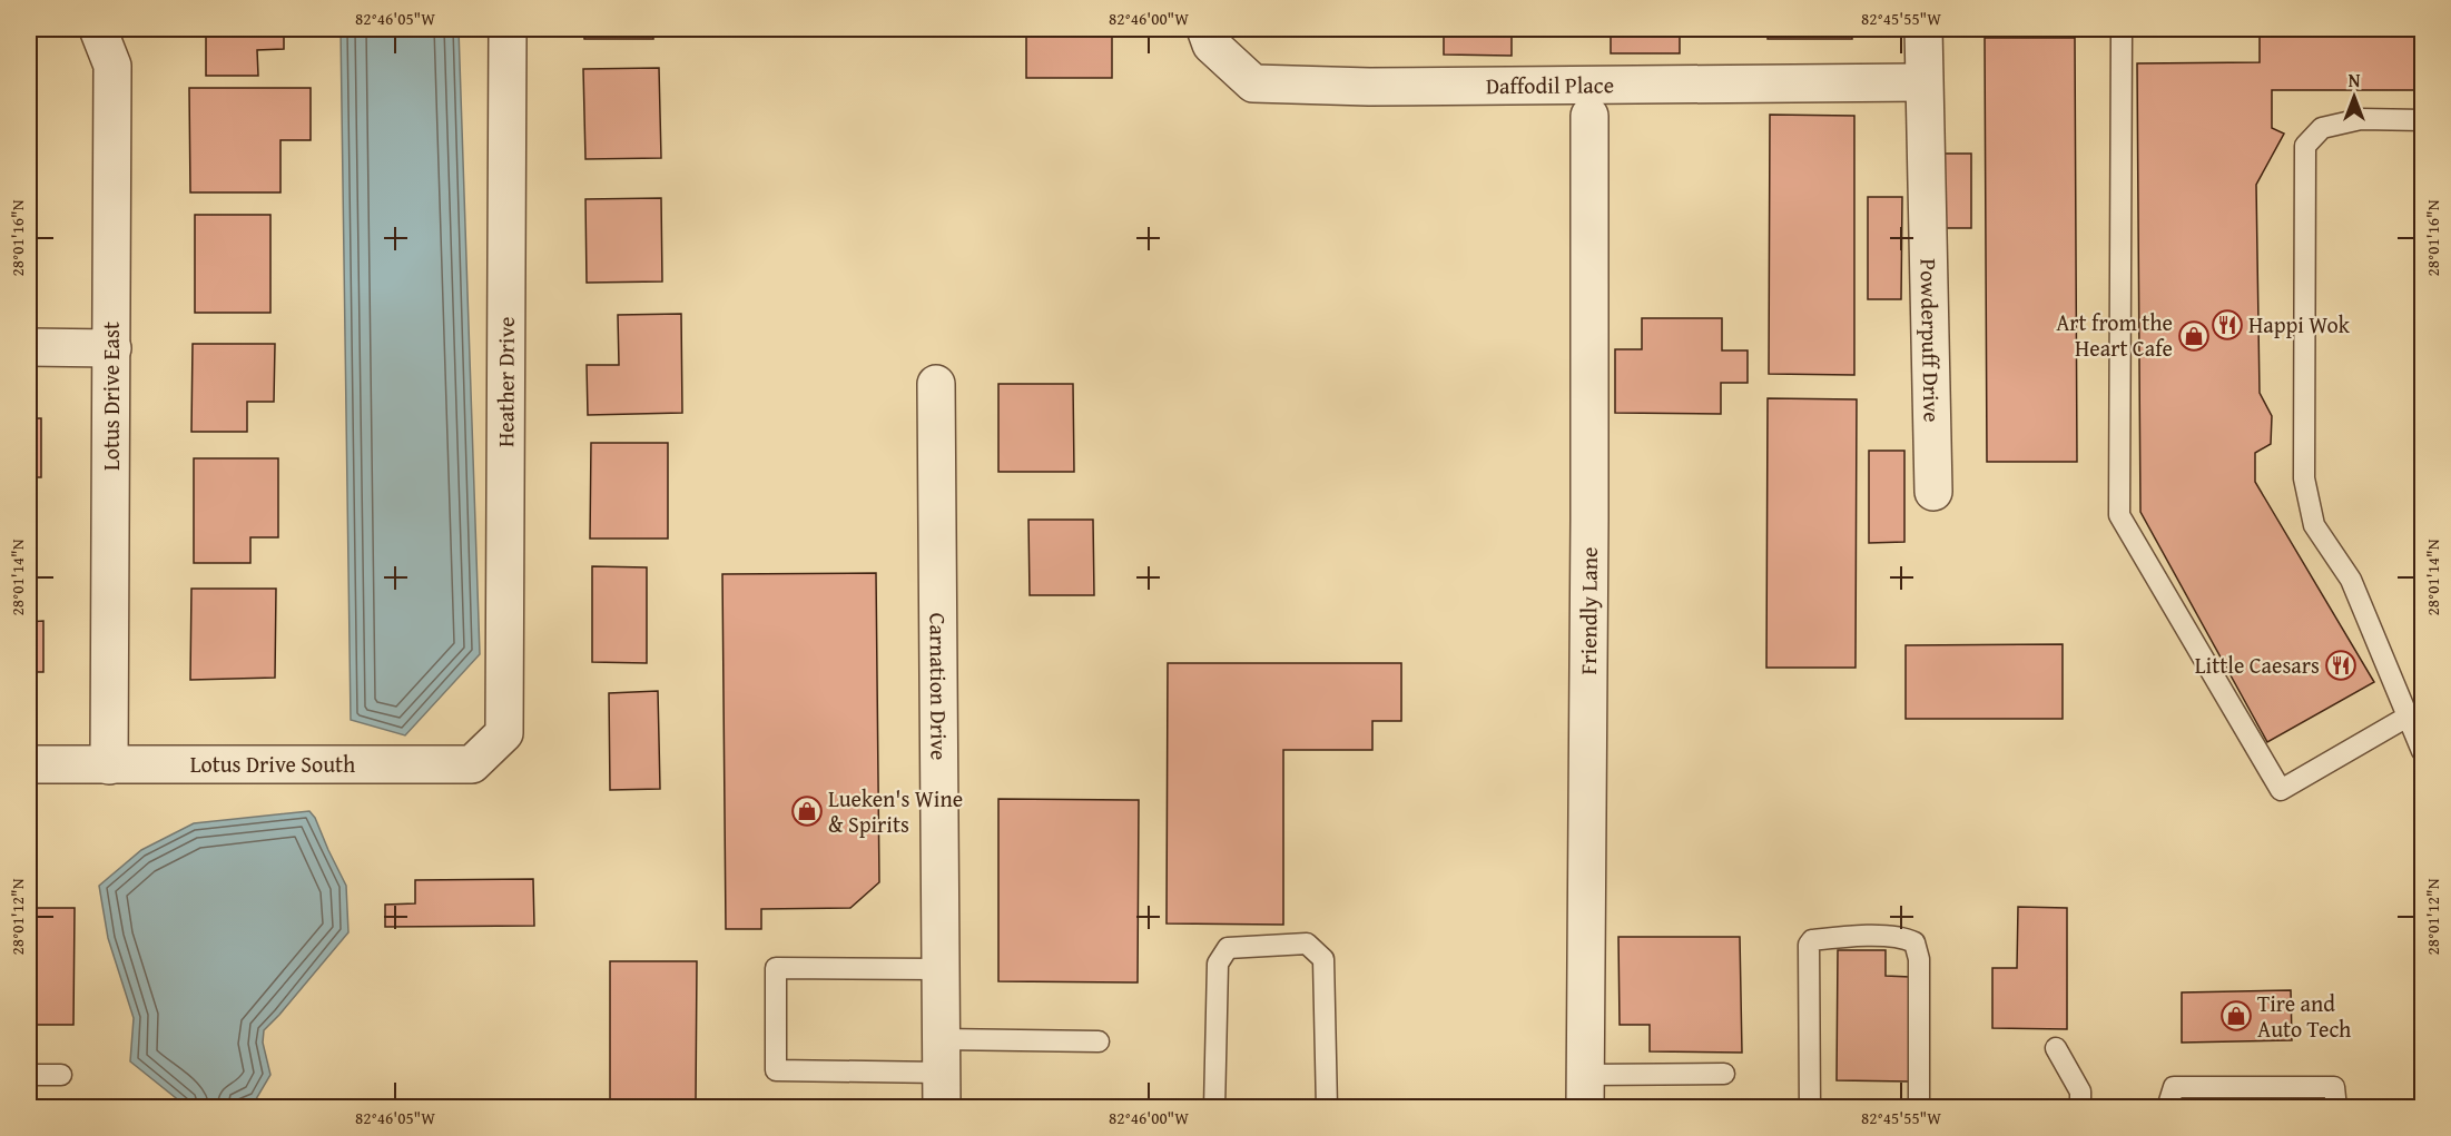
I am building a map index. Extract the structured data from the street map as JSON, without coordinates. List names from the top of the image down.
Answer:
{
  "streets": {
    "street": [
      "Daffodil Place",
      "Powderpuff Drive",
      "Heather Drive",
      "Lotus Drive East",
      "Friendly Lane",
      "Carnation Drive",
      "Lotus Drive South"
    ]
  },
  "crossings": [
    ["Daffodil Place", "Powderpuff Drive"],
    ["Heather Drive", "Lotus Drive South"],
    ["Lotus Drive East", "Lotus Drive South"]
  ],
  "places": {
    "restaurant": ["Happi Wok", "Little Caesars"],
    "shop": ["Art from the Heart Cafe", "Lueken's Wine & Spirits", "Tire and Auto Tech"]
  },
  "north": "top",
  "coordinates": [
    "82°46'05\"W",
    "82°46'00\"W",
    "82°45'55\"W",
    "28°01'16\"N",
    "28°01'14\"N",
    "28°01'12\"N"
  ]
}
